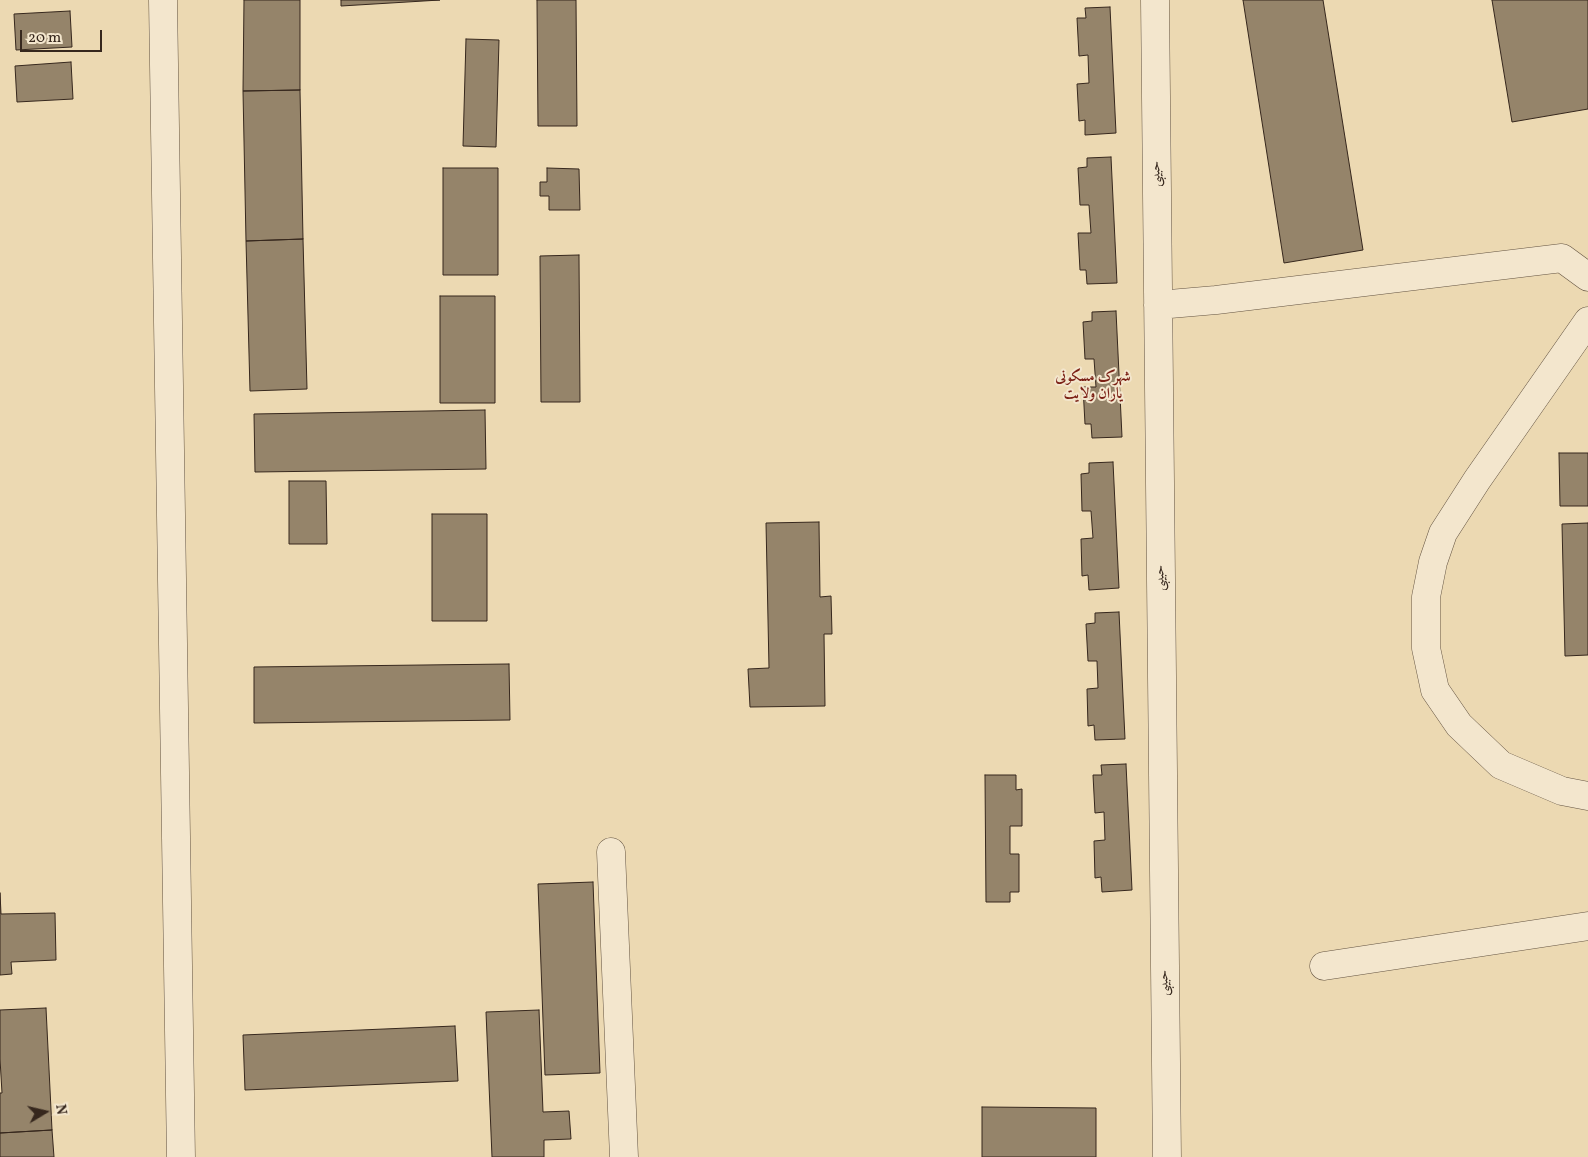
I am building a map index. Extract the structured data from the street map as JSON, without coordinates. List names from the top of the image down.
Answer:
{
  "streets": {
    "street": ["حبیبی"]
  },
  "districts": ["شهرک مسکونی یاران ولایت"],
  "scale_bar": "20 m",
  "north": "right"
}
